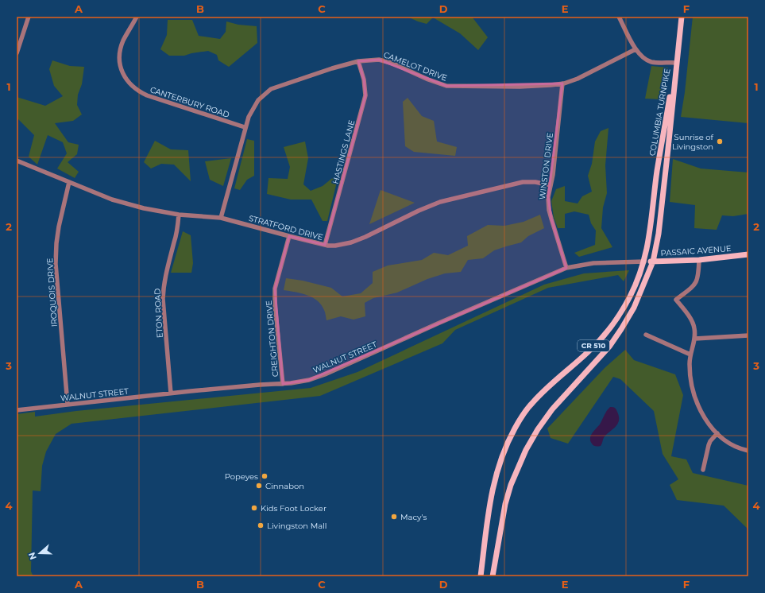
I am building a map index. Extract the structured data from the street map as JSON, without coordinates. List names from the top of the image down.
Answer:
{
  "streets": {
    "main road": ["COLUMBIA TURNPIKE", "PASSAIC AVENUE", "CR 510"],
    "street": [
      "CAMELOT DRIVE",
      "CANTERBURY ROAD",
      "HASTINGS LANE",
      "WINSTON DRIVE",
      "STRATFORD DRIVE",
      "IROQUOIS DRIVE",
      "ETON ROAD",
      "CREIGHTON DRIVE",
      "WALNUT STREET"
    ]
  },
  "crossings": [
    ["CAMELOT DRIVE", "CANTERBURY ROAD"],
    ["CAMELOT DRIVE", "HASTINGS LANE"],
    ["CAMELOT DRIVE", "WINSTON DRIVE"],
    ["CAMELOT DRIVE", "STRATFORD DRIVE"],
    ["COLUMBIA TURNPIKE", "PASSAIC AVENUE"],
    ["COLUMBIA TURNPIKE", "CR 510"],
    ["COLUMBIA TURNPIKE", "WALNUT STREET"],
    ["HASTINGS LANE", "STRATFORD DRIVE"],
    ["WINSTON DRIVE", "STRATFORD DRIVE"],
    ["WINSTON DRIVE", "WALNUT STREET"],
    ["STRATFORD DRIVE", "IROQUOIS DRIVE"],
    ["STRATFORD DRIVE", "ETON ROAD"],
    ["STRATFORD DRIVE", "CREIGHTON DRIVE"],
    ["PASSAIC AVENUE", "WALNUT STREET"],
    ["IROQUOIS DRIVE", "WALNUT STREET"],
    ["ETON ROAD", "WALNUT STREET"],
    ["CREIGHTON DRIVE", "WALNUT STREET"]
  ],
  "places": [
    "Sunrise of Livingston",
    "Popeyes",
    "Cinnabon",
    "Kids Foot Locker",
    "Macy's",
    "Livingston Mall"
  ],
  "north": "left",
  "grid": {
    "columns": [
      "A",
      "B",
      "C",
      "D",
      "E",
      "F"
    ],
    "rows": [
      "1",
      "2",
      "3",
      "4"
    ]
  }
}
